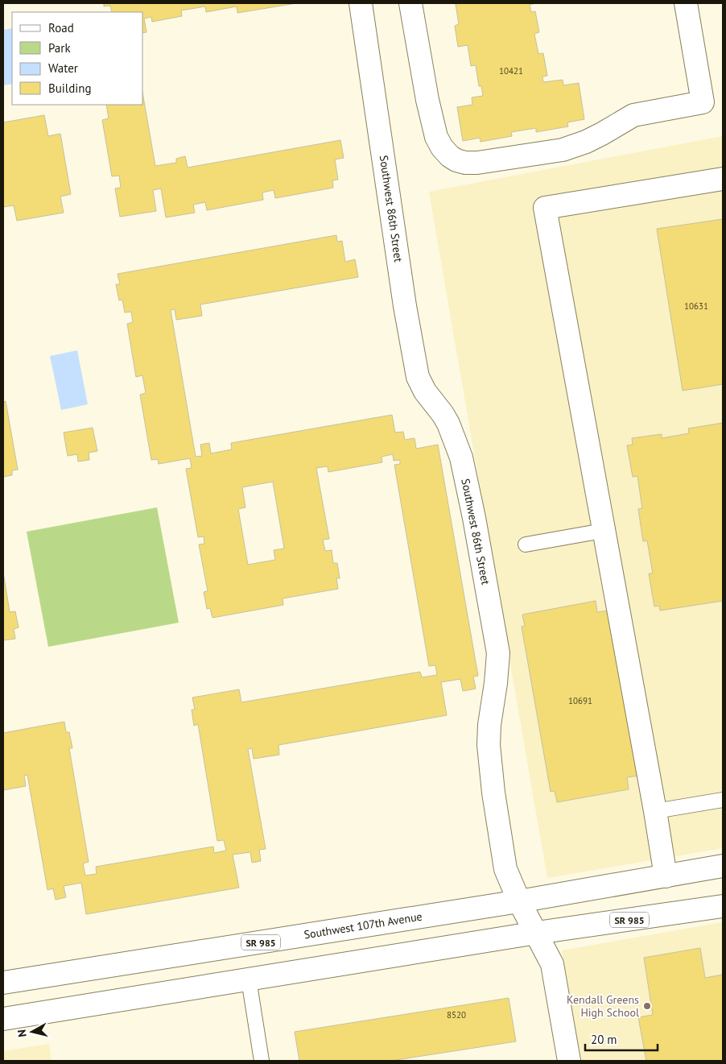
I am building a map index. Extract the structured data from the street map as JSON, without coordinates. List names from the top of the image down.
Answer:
{
  "streets": {
    "street": ["Southwest 86th Street", "SR 985", "Southwest 107th Avenue"]
  },
  "crossings": [
    ["Southwest 86th Street", "SR 985"],
    ["Southwest 86th Street", "Southwest 107th Avenue"]
  ],
  "places": ["Kendall Greens High School"],
  "house_numbers": [
    "10421",
    "10631",
    "10691",
    "8520"
  ],
  "legend": [
    "Road",
    "Park",
    "Water",
    "Building"
  ],
  "scale_bar": "20 m",
  "north": "left"
}
